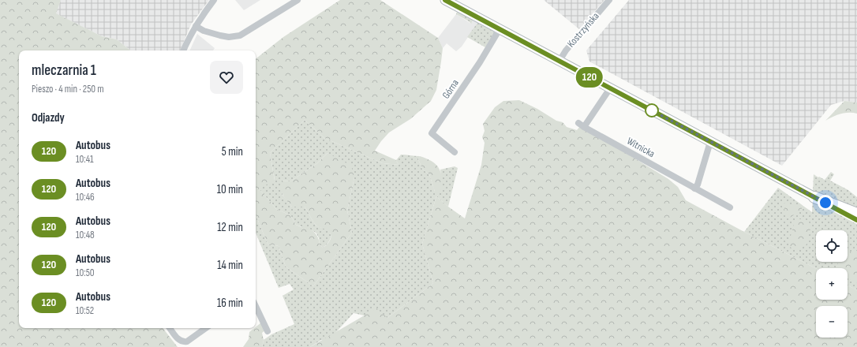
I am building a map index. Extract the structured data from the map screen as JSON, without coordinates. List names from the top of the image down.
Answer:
{
  "streets": {
    "street": ["Kostrzyńska", "Górna", "Witnicka"]
  },
  "lines": ["bus line 120"],
  "page": {
    "on_map": "120",
    "heading": [
      ["mleczarnia 1", "Pieszo · 4 min · 250 m"],
      "Odjazdy"
    ],
    "list": [
      {
        "mark": "120",
        "name": "Autobus",
        "note": "10:41",
        "value": "5 min"
      },
      {
        "mark": "120",
        "name": "Autobus",
        "note": "10:46",
        "value": "10 min"
      },
      {
        "mark": "120",
        "name": "Autobus",
        "note": "10:48",
        "value": "12 min"
      },
      {
        "mark": "120",
        "name": "Autobus",
        "note": "10:50",
        "value": "14 min"
      },
      {
        "mark": "120",
        "name": "Autobus",
        "note": "10:52",
        "value": "16 min"
      }
    ],
    "map_buttons": ["+", "−"]
  }
}
